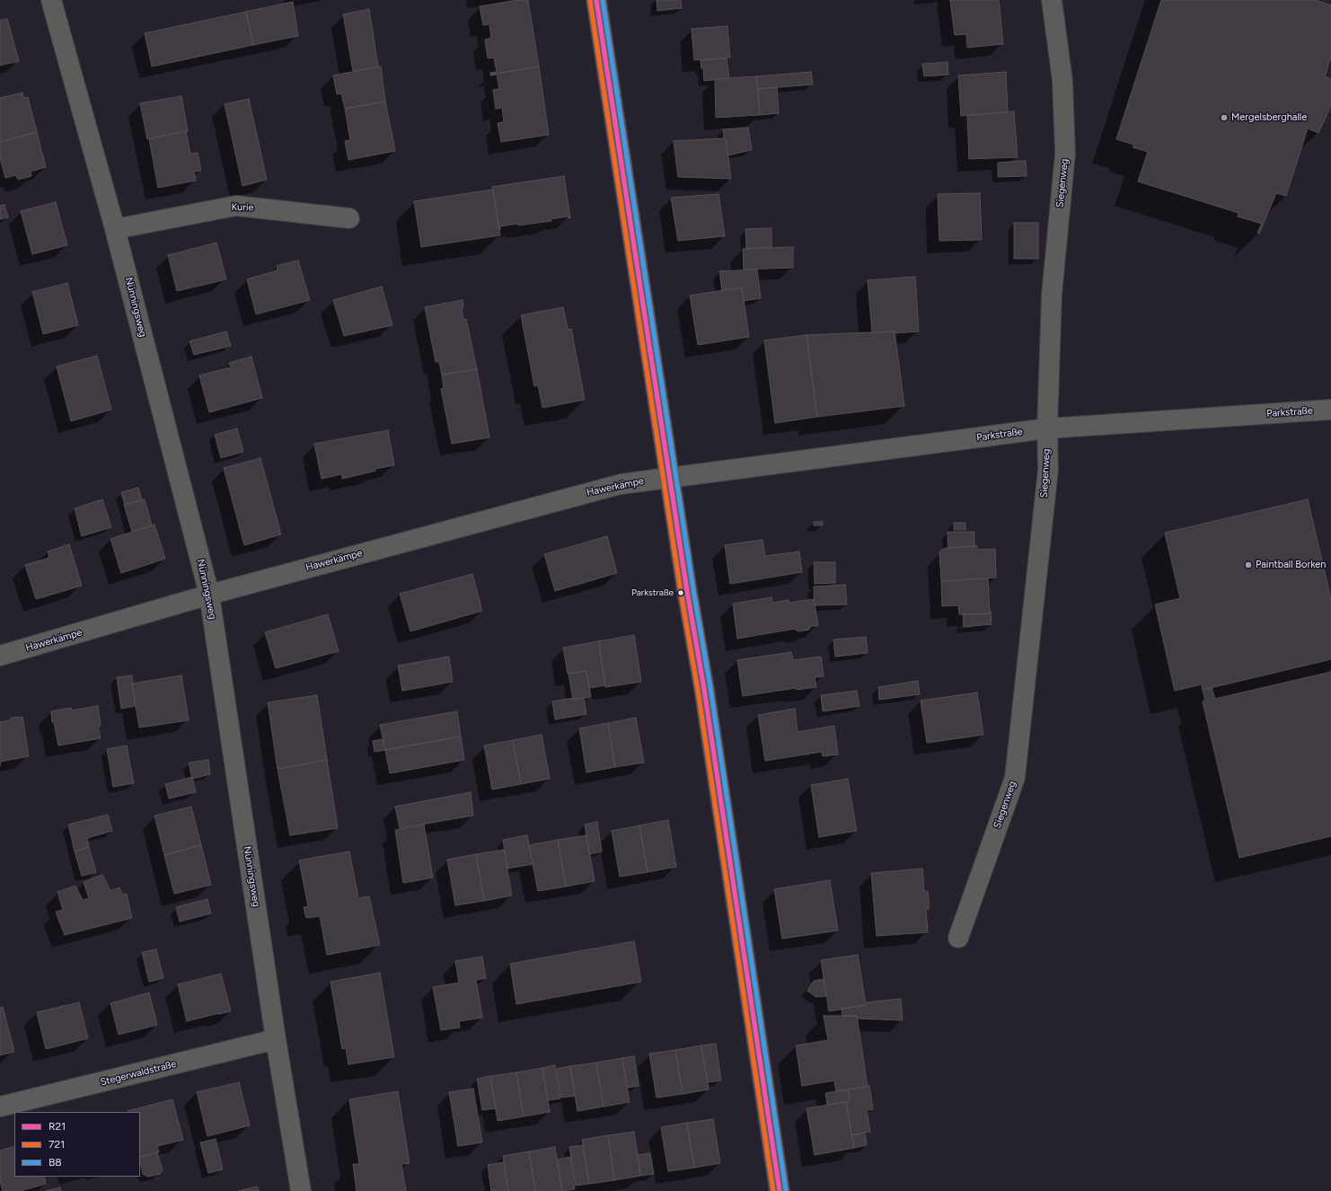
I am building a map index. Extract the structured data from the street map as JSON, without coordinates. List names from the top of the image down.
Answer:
{
  "streets": {
    "street": [
      "Siegenweg",
      "Kurie",
      "Nünningsweg",
      "Parkstraße",
      "Hawerkämpe",
      "Stegerwaldstraße"
    ]
  },
  "crossings": [
    ["Siegenweg", "Parkstraße"],
    ["Kurie", "Nünningsweg"],
    ["Nünningsweg", "Hawerkämpe"],
    ["Nünningsweg", "Stegerwaldstraße"],
    ["Parkstraße", "Hawerkämpe"]
  ],
  "places": ["Mergelsberghalle", "Paintball Borken", "Parkstraße"],
  "lines": ["transit line R21", "transit line B8", "transit line 721"],
  "legend": ["R21", "721", "B8"]
}
